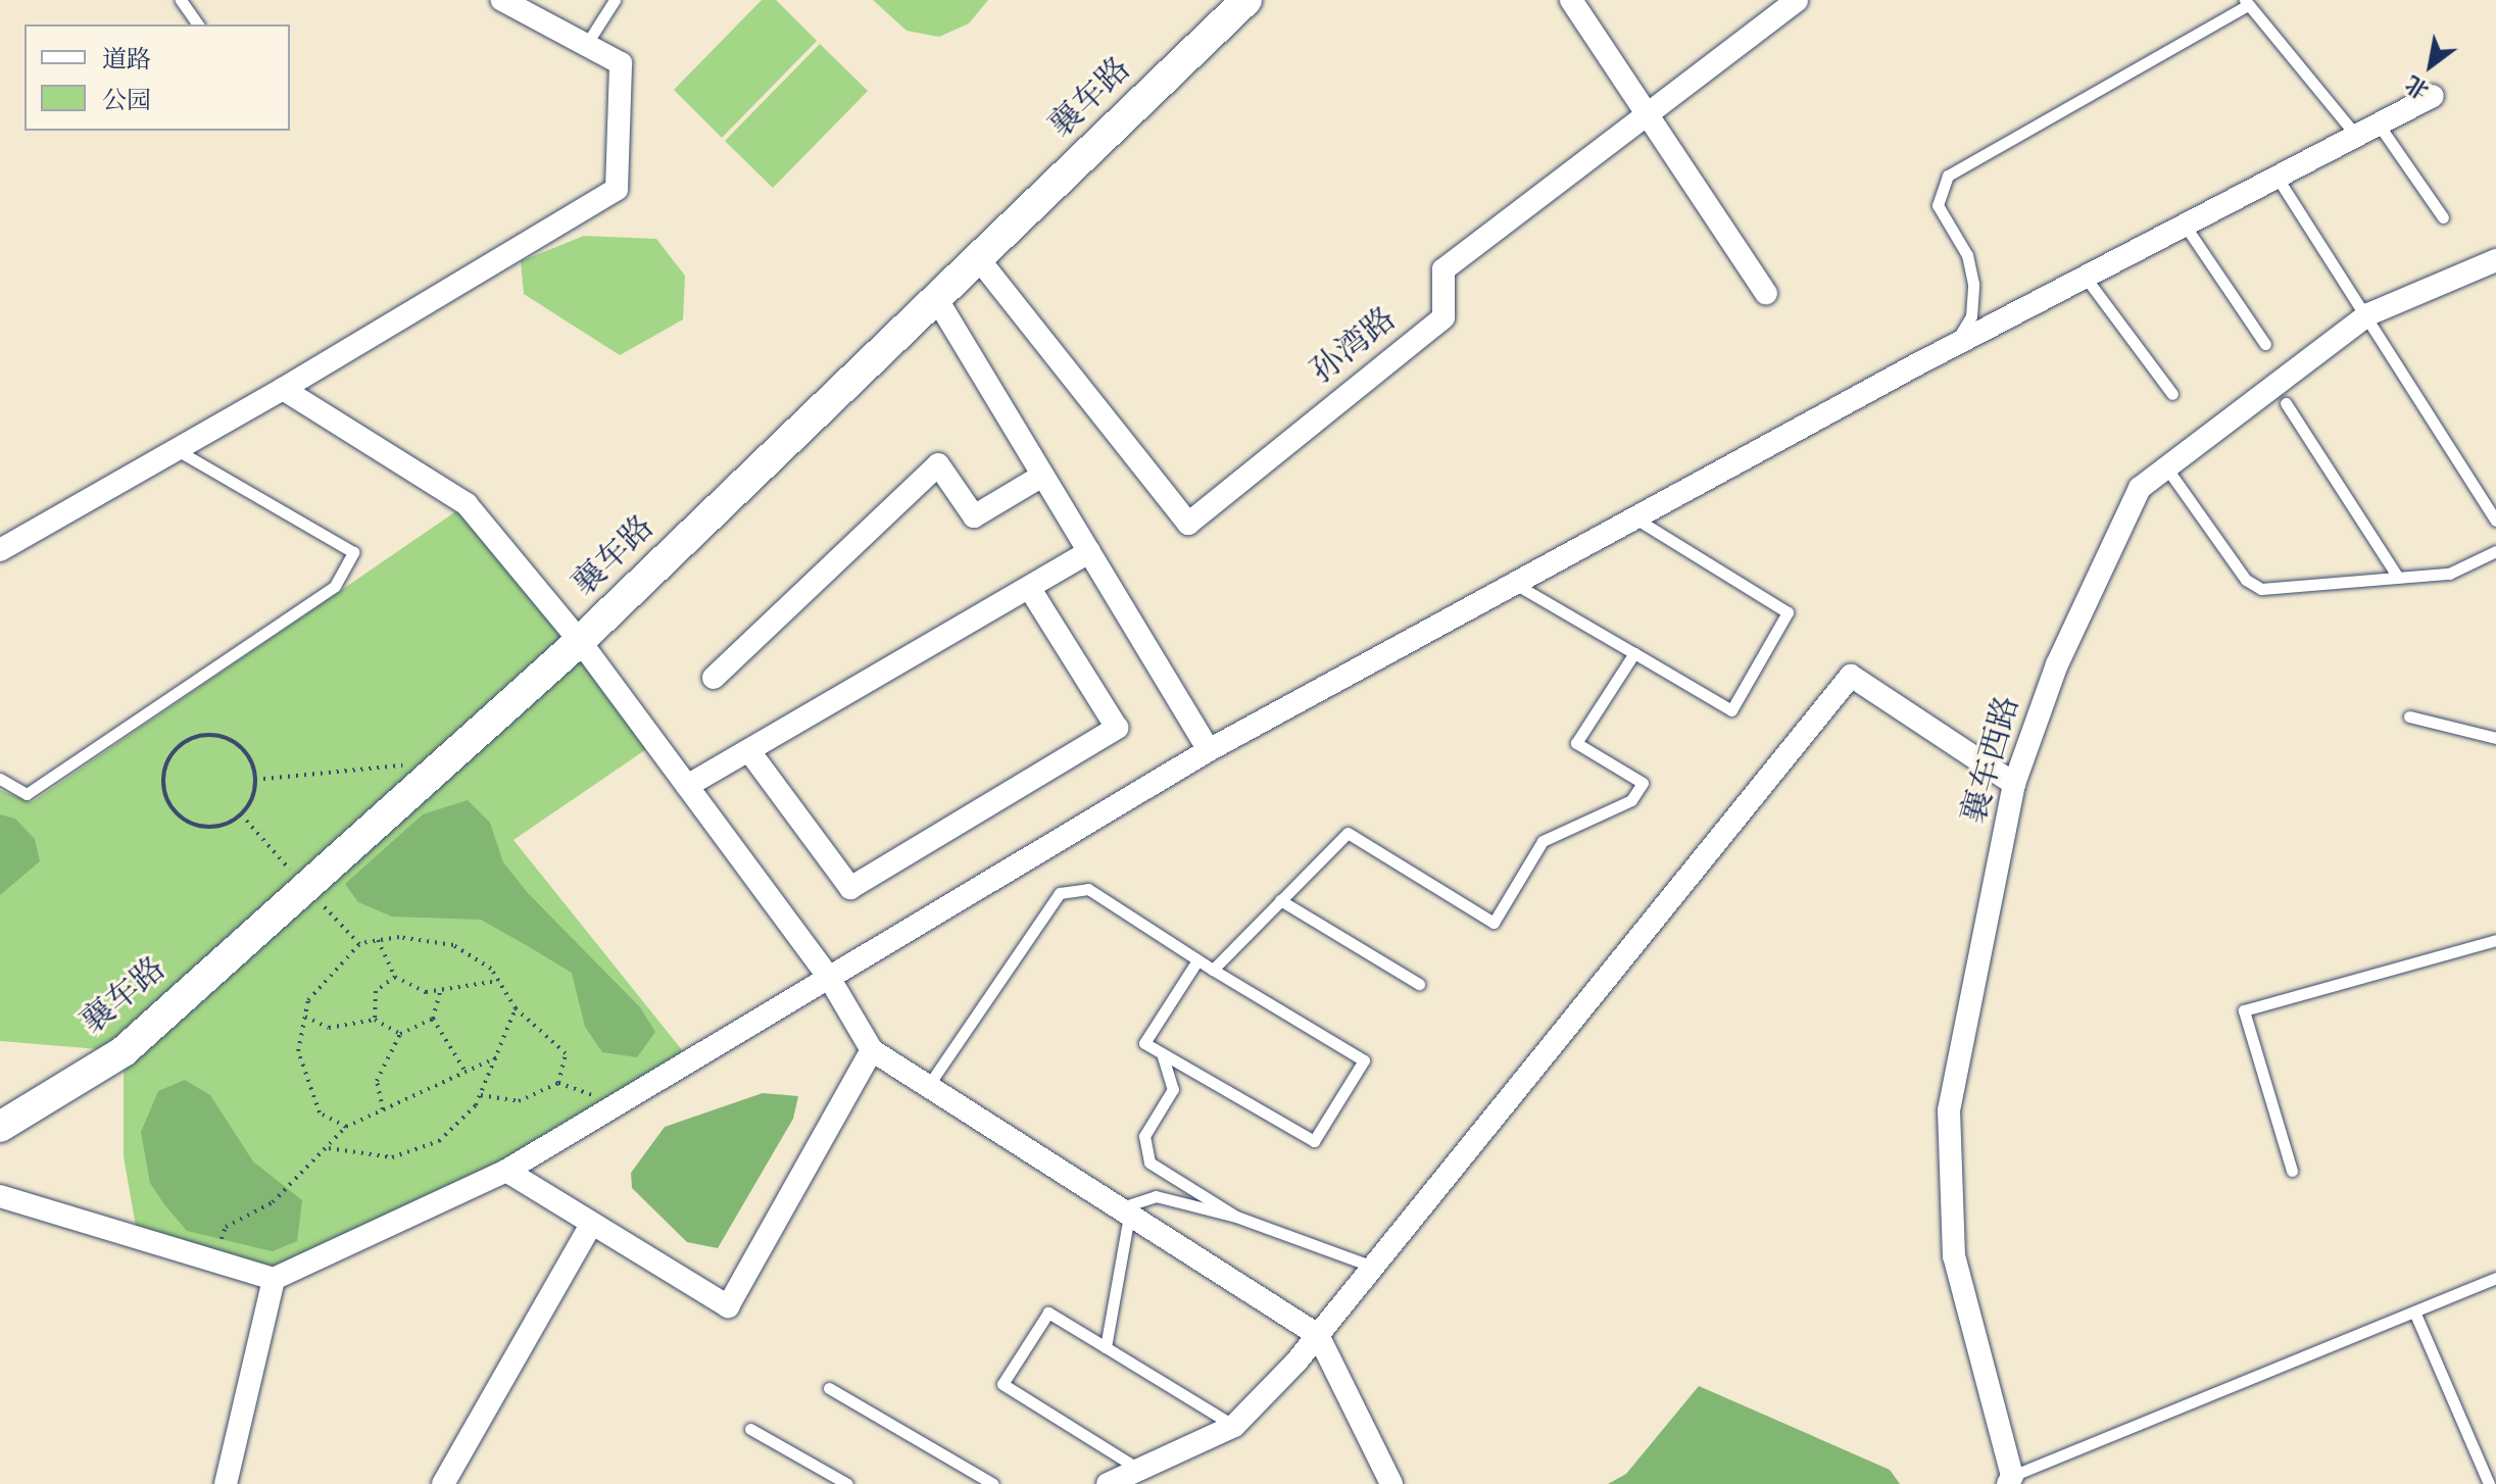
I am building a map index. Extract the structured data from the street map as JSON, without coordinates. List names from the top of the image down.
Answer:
{
  "streets": {
    "street": ["襄车路", "孙湾路", "襄车西路"]
  },
  "crossings": [
    ["襄车路", "孙湾路"]
  ],
  "legend": ["道路", "公园"],
  "north": "bottom left"
}
